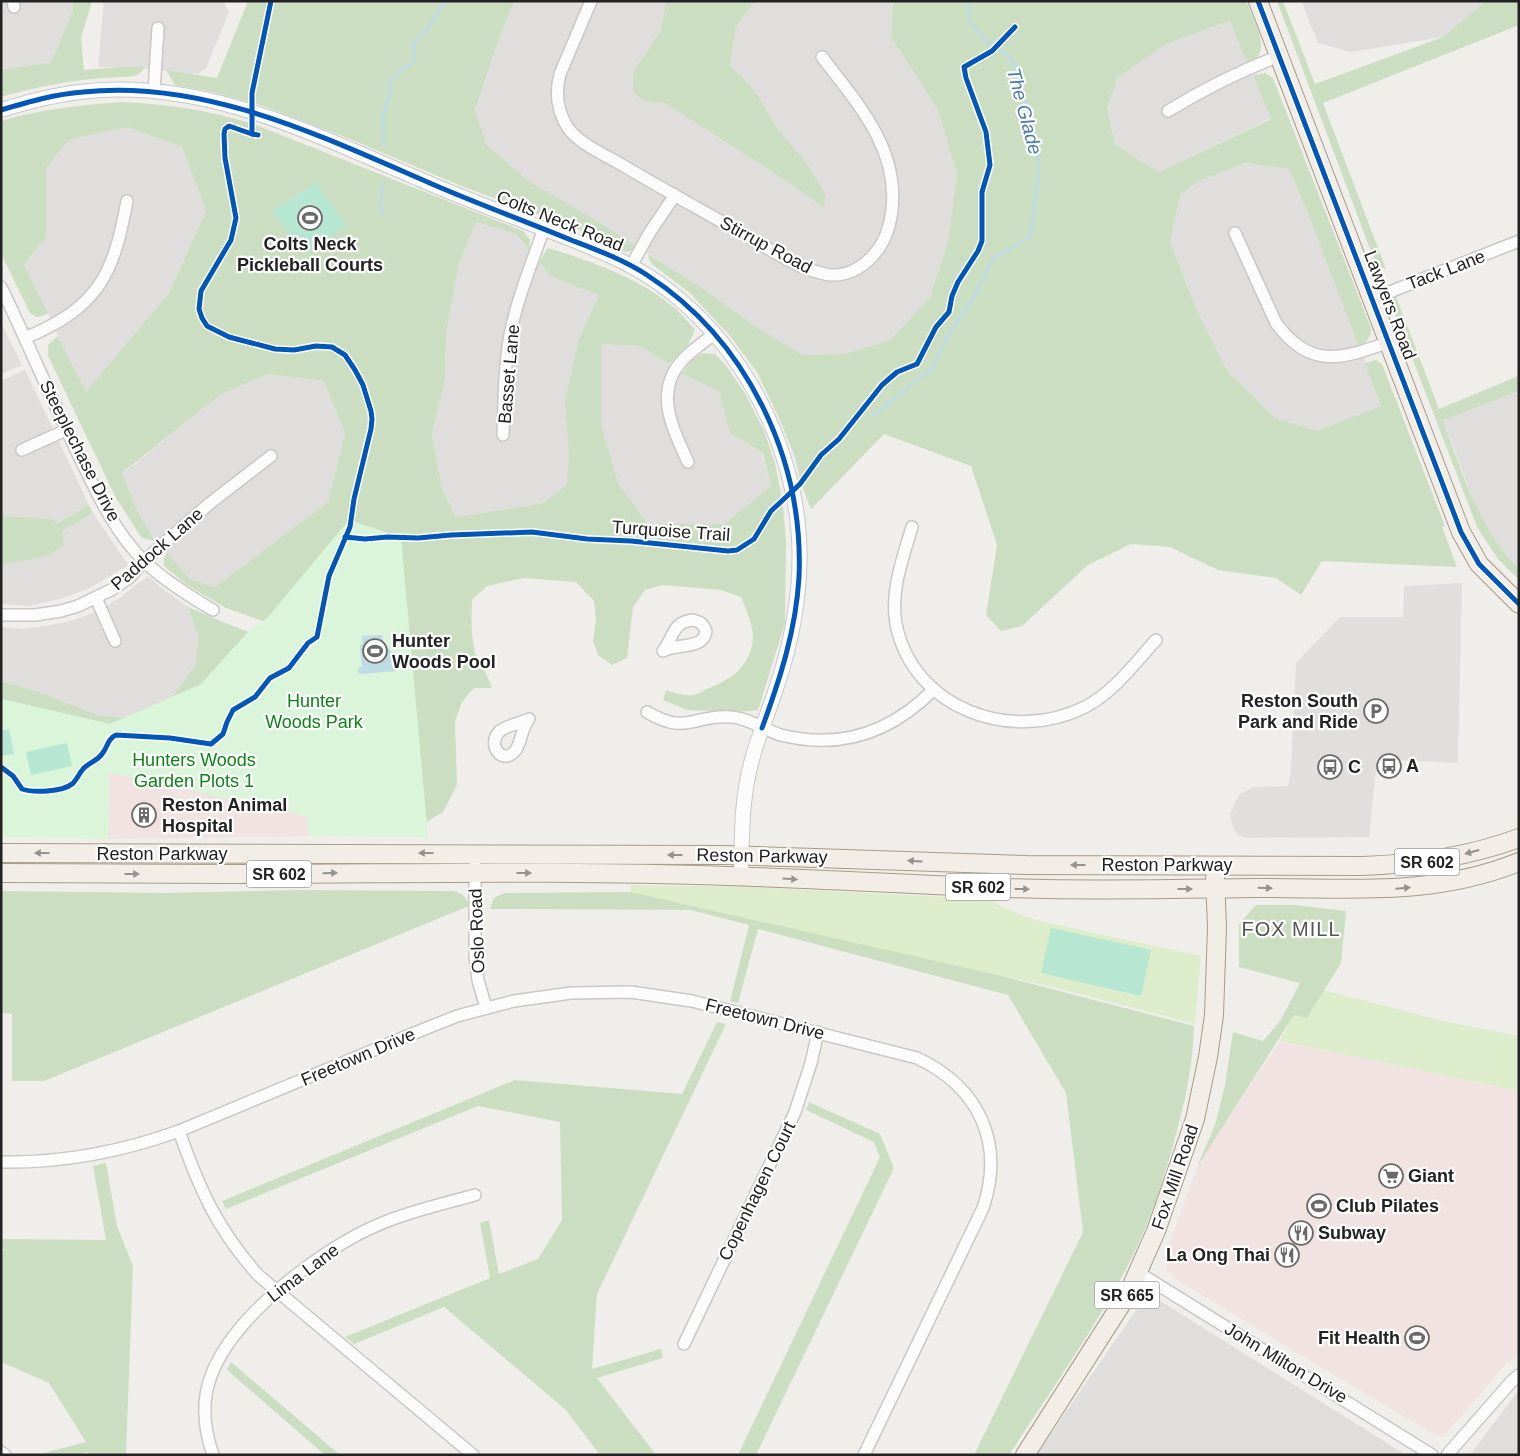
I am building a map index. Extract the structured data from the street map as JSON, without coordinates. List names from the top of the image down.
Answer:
{
  "streets": {
    "main road": [
      "Lawyers Road",
      "Reston Parkway",
      "SR 602",
      "Fox Mill Road",
      "SR 665"
    ],
    "street": [
      "Colts Neck Road",
      "Stirrup Road",
      "Tack Lane",
      "Basset Lane",
      "Steeplechase Drive",
      "Paddock Lane",
      "Oslo Road",
      "Freetown Drive",
      "Copenhagen Court",
      "Lima Lane",
      "John Milton Drive"
    ],
    "cycle path": ["Turquoise Trail"]
  },
  "crossings": [
    ["Colts Neck Road", "Basset Lane"],
    ["Colts Neck Road", "Reston Parkway"],
    ["Tack Lane", "Lawyers Road"],
    ["Steeplechase Drive", "Paddock Lane"],
    ["Reston Parkway", "Oslo Road"],
    ["Reston Parkway", "Fox Mill Road"],
    ["Oslo Road", "Freetown Drive"],
    ["Freetown Drive", "Copenhagen Court"],
    ["Fox Mill Road", "John Milton Drive"]
  ],
  "districts": ["FOX MILL"],
  "water": ["The Glade"],
  "parks": ["Hunter Woods Park", "Hunters Woods Garden Plots 1"],
  "places": {
    "sports": [
      "Colts Neck Pickleball Courts",
      "Hunter Woods Pool",
      "Club Pilates",
      "Fit Health"
    ],
    "parking": ["Reston South Park and Ride"],
    "bus stop": ["A", "C"],
    "building": ["Reston Animal Hospital"],
    "supermarket": ["Giant"],
    "restaurant": ["Subway", "La Ong Thai"]
  }
}
